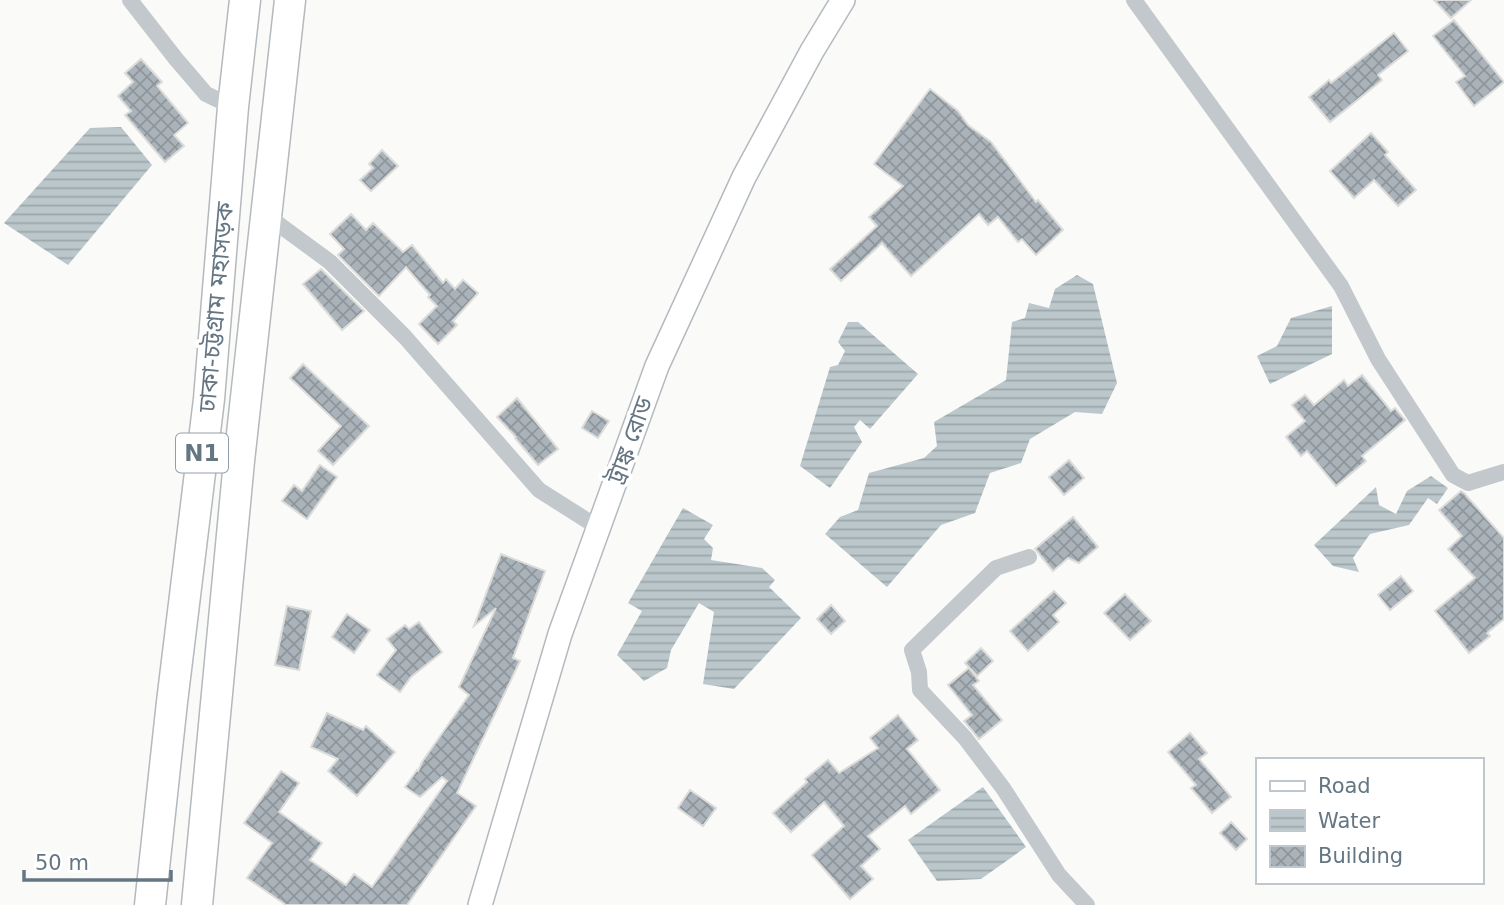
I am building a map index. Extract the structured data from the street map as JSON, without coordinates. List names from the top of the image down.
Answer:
{
  "streets": {
    "highway": ["ঢাকা-চট্টগ্রাম মহাসড়ক", "N1"],
    "main road": ["ট্রাঙ্ক রোড"]
  },
  "legend": ["Road", "Water", "Building"],
  "scale_bar": "50 m"
}
